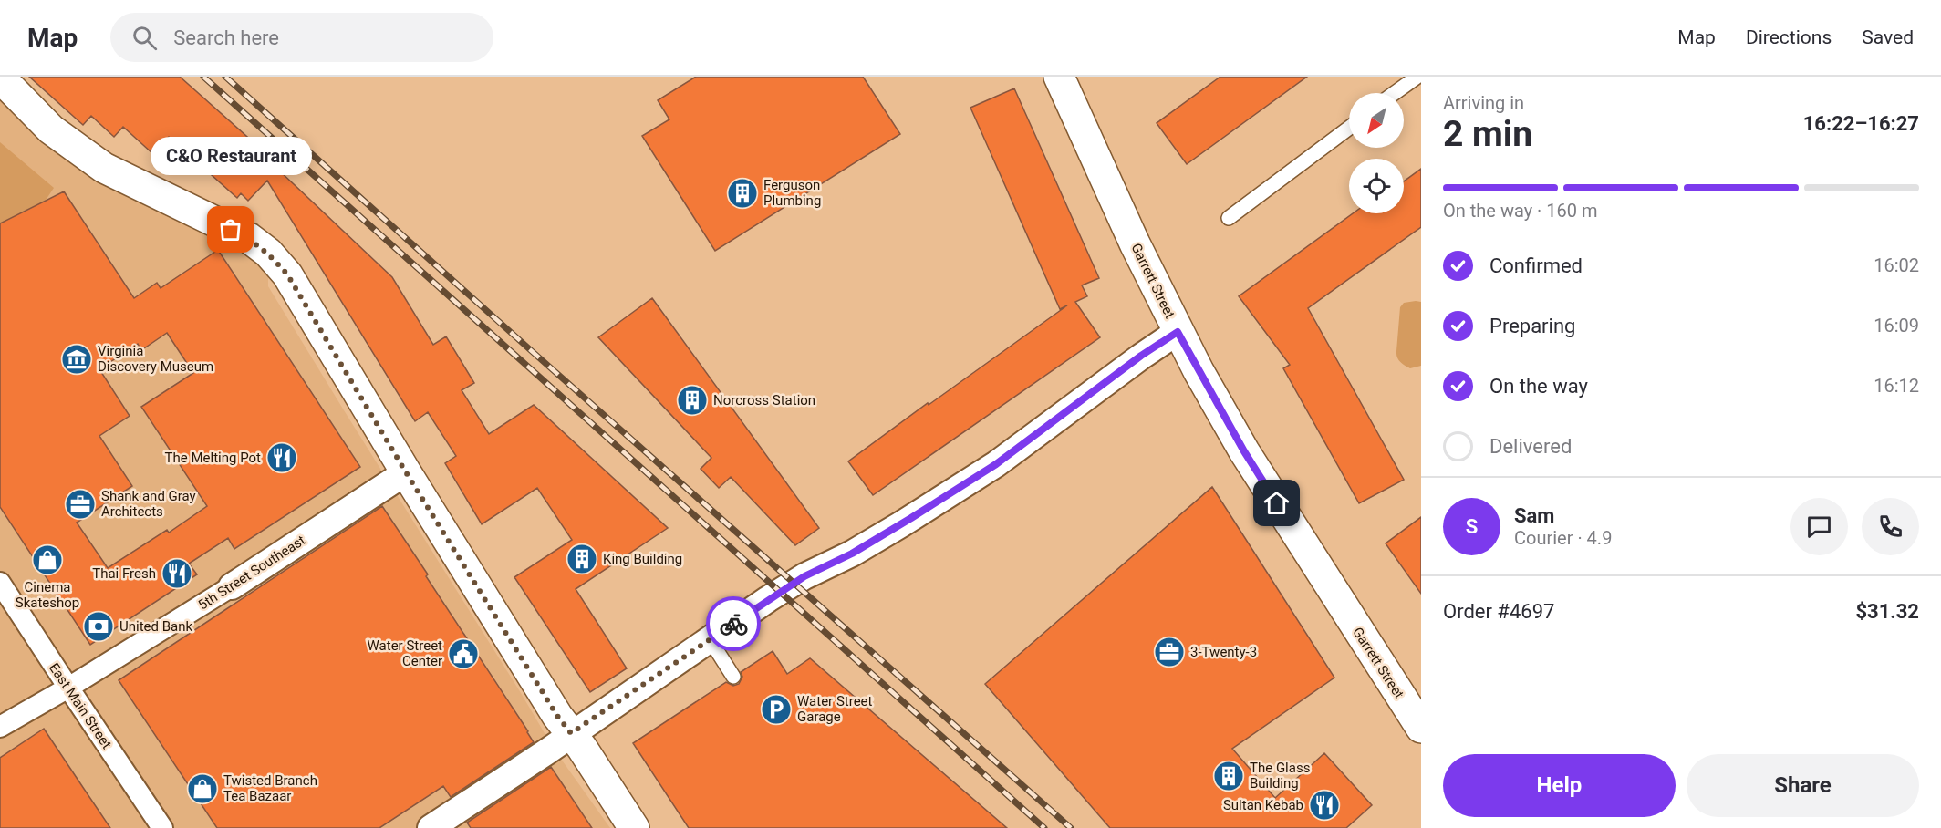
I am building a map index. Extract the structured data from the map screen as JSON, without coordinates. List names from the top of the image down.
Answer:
{
  "streets": {
    "street": ["Garrett Street", "5th Street Southeast", "East Main Street"]
  },
  "crossings": [
    ["5th Street Southeast", "East Main Street"]
  ],
  "places": {
    "building": [
      "Ferguson Plumbing",
      "Norcross Station",
      "King Building",
      "The Glass Building"
    ],
    "other": ["C&O Restaurant"],
    "museum": ["Virginia Discovery Museum"],
    "restaurant": ["The Melting Pot", "Thai Fresh", "Sultan Kebab"],
    "office": ["Shank and Gray Architects", "3-Twenty-3"],
    "shop": ["Cinema Skateshop", "Twisted Branch Tea Bazaar"],
    "bank": ["United Bank"],
    "public building": ["Water Street Center"],
    "parking": ["Water Street Garage"]
  },
  "north": "bottom left",
  "page": {
    "header": "Map",
    "search": "Search here",
    "nav": ["Map", "Directions", "Saved"],
    "heading": ["2 min", "Arriving in", "16:22–16:27"],
    "panel": [
      "Sam",
      "Courier · 4.9",
      "Order #4697",
      "$31.32"
    ],
    "bubble": "C&O Restaurant",
    "bar": "On the way · 160 m",
    "list": [
      ["Confirmed", "16:02"],
      ["Preparing", "16:09"],
      ["On the way", "16:12"],
      "Delivered"
    ],
    "round": "S",
    "buttons": ["Help", "Share"]
  }
}
